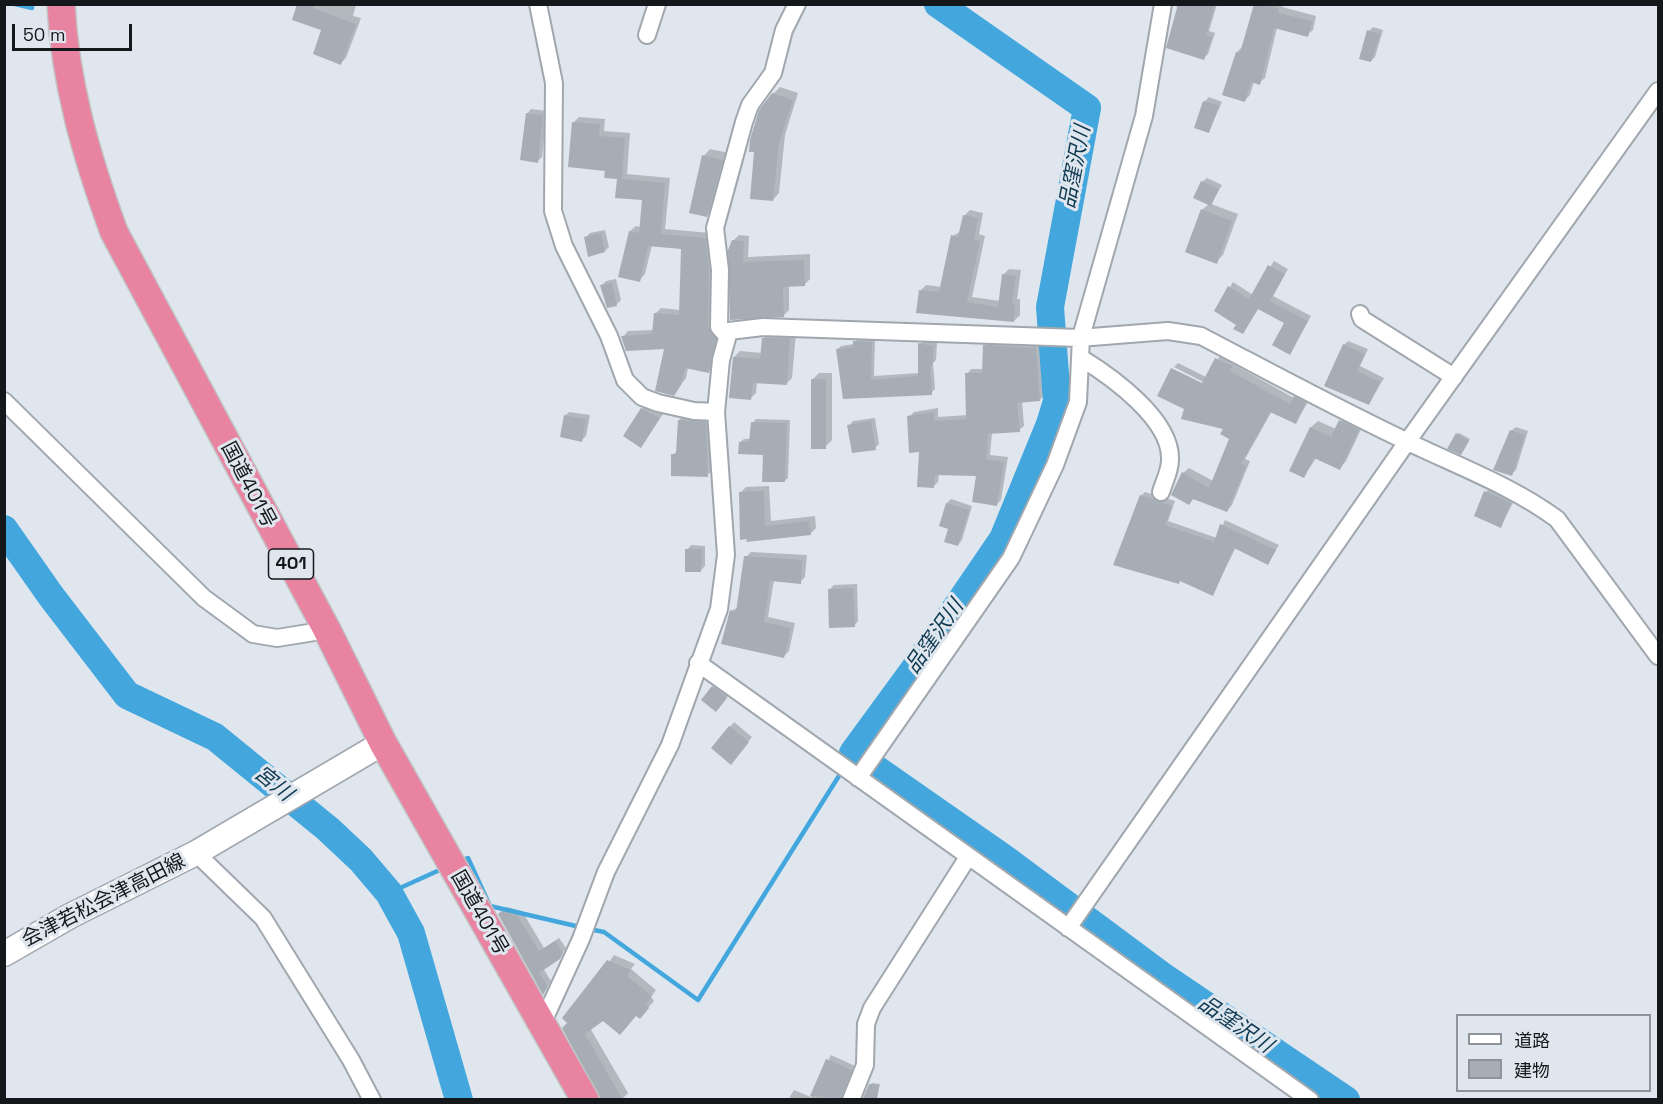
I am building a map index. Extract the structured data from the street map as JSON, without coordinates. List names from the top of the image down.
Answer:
{
  "streets": {
    "highway": ["国道401号", "401"],
    "main road": ["会津若松会津高田線"]
  },
  "crossings": [
    ["国道401号", "会津若松会津高田線"]
  ],
  "water": ["品窪沢川", "宮川"],
  "legend": ["道路", "建物"],
  "scale_bar": "50 m"
}
